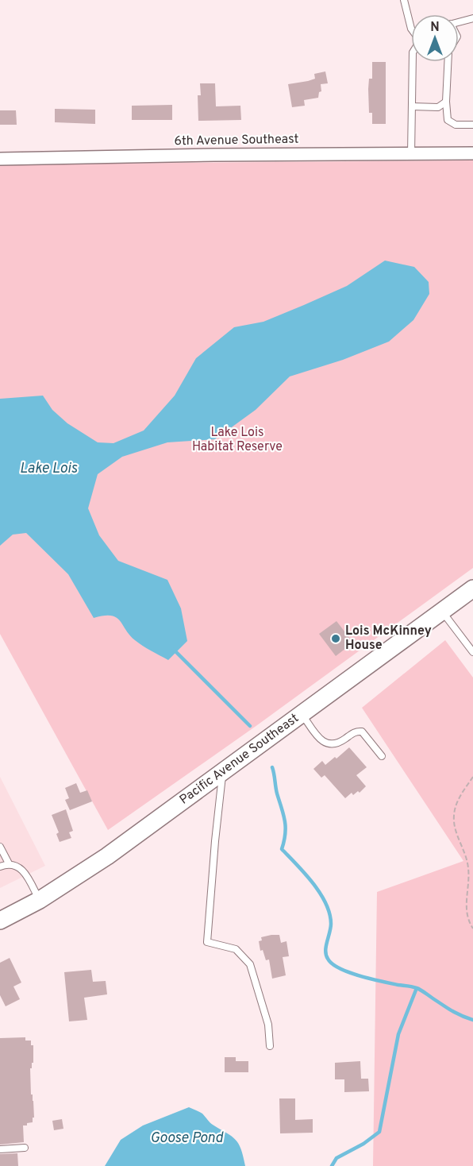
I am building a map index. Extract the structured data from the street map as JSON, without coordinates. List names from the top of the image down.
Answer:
{
  "streets": {
    "main road": ["Pacific Avenue Southeast"],
    "street": ["6th Avenue Southeast"]
  },
  "water": ["Lake Lois", "Goose Pond"],
  "parks": ["Lake Lois Habitat Reserve"],
  "places": ["Lois McKinney House"],
  "north": "top"
}
